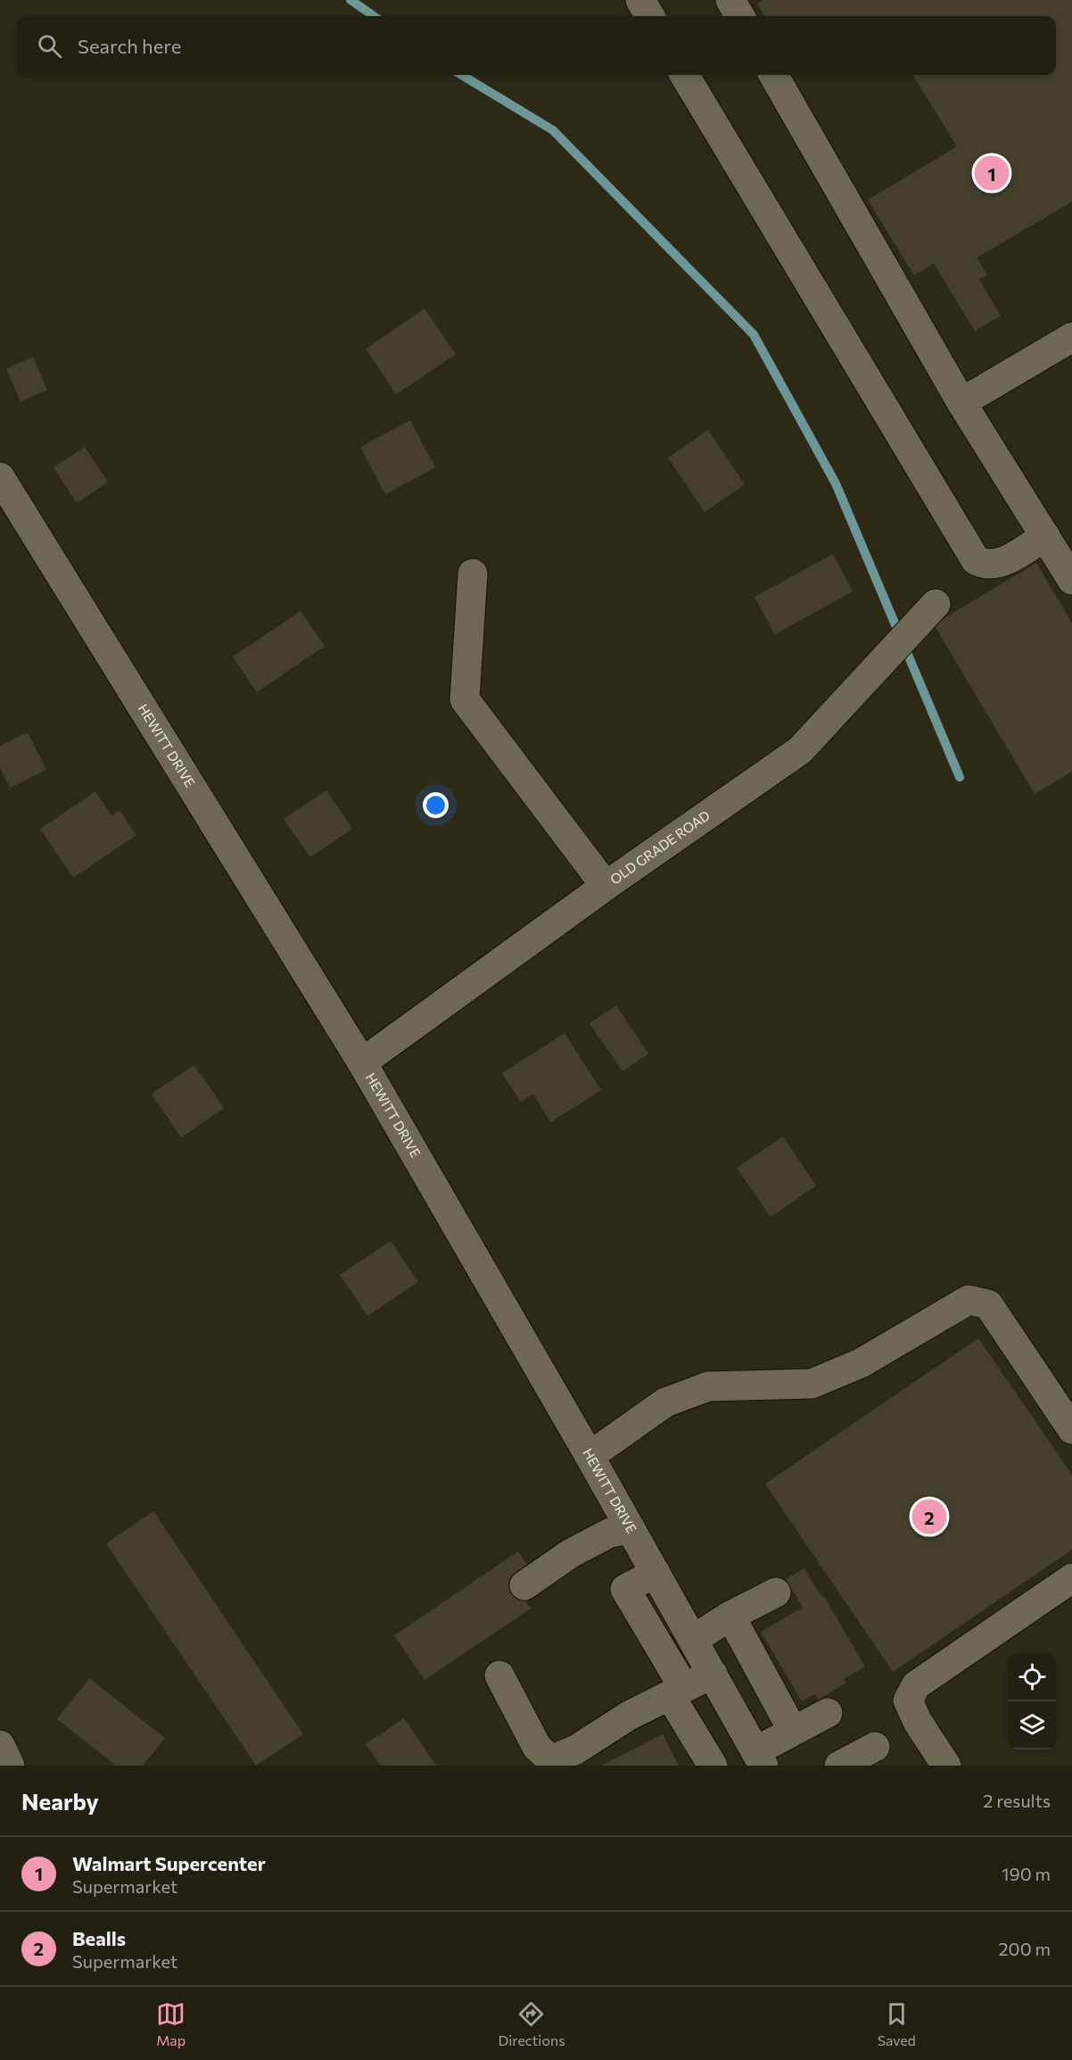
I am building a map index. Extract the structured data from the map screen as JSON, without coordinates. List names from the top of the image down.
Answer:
{
  "streets": {
    "street": ["HEWITT DRIVE", "OLD GRADE ROAD"]
  },
  "crossings": [
    ["HEWITT DRIVE", "OLD GRADE ROAD"]
  ],
  "page": {
    "search": "Search here",
    "pins": ["1", "2"],
    "heading": ["Nearby", "2 results"],
    "list": [
      {
        "mark": "1",
        "name": "Walmart Supercenter",
        "note": "Supermarket",
        "value": "190 m"
      },
      {
        "mark": "2",
        "name": "Bealls",
        "note": "Supermarket",
        "value": "200 m"
      }
    ],
    "nav": ["Map", "Directions", "Saved"]
  }
}
